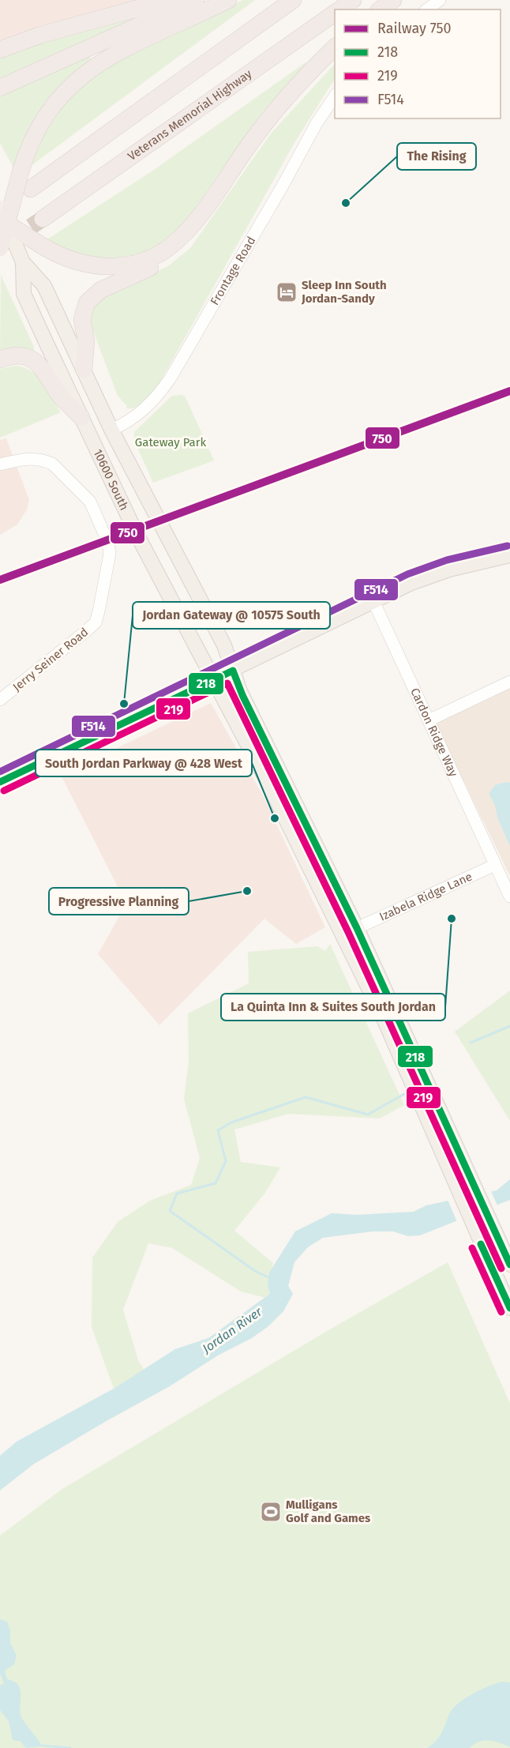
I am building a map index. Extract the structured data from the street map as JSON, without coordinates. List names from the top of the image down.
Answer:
{
  "streets": {
    "highway": ["Veterans Memorial Highway"],
    "main road": ["10600 South"],
    "street": [
      "Frontage Road",
      "Jerry Seiner Road",
      "Cardon Ridge Way",
      "Izabela Ridge Lane"
    ]
  },
  "crossings": [
    ["Frontage Road", "10600 South"],
    ["10600 South", "Izabela Ridge Lane"],
    ["Cardon Ridge Way", "Izabela Ridge Lane"]
  ],
  "water": ["Jordan River"],
  "parks": ["Gateway Park"],
  "places": {
    "other": [
      "The Rising",
      "Jordan Gateway @ 10575 South",
      "South Jordan Parkway @ 428 West",
      "Progressive Planning",
      "La Quinta Inn & Suites South Jordan"
    ],
    "hotel": ["Sleep Inn South Jordan-Sandy"],
    "sports": ["Mulligans Golf and Games"]
  },
  "lines": [
    "rail line 750",
    "transit line F514",
    "transit line 218",
    "transit line 219"
  ],
  "legend": [
    "Railway 750",
    "218",
    "219",
    "F514"
  ]
}
